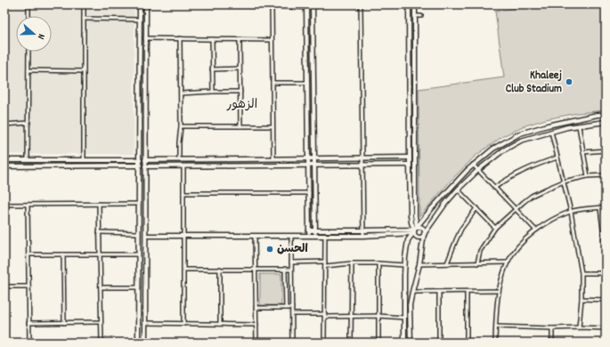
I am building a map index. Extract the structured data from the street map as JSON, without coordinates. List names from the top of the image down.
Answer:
{
  "districts": ["الزهور"],
  "places": ["Khaleej Club Stadium", "الحسن"],
  "north": "right"
}
